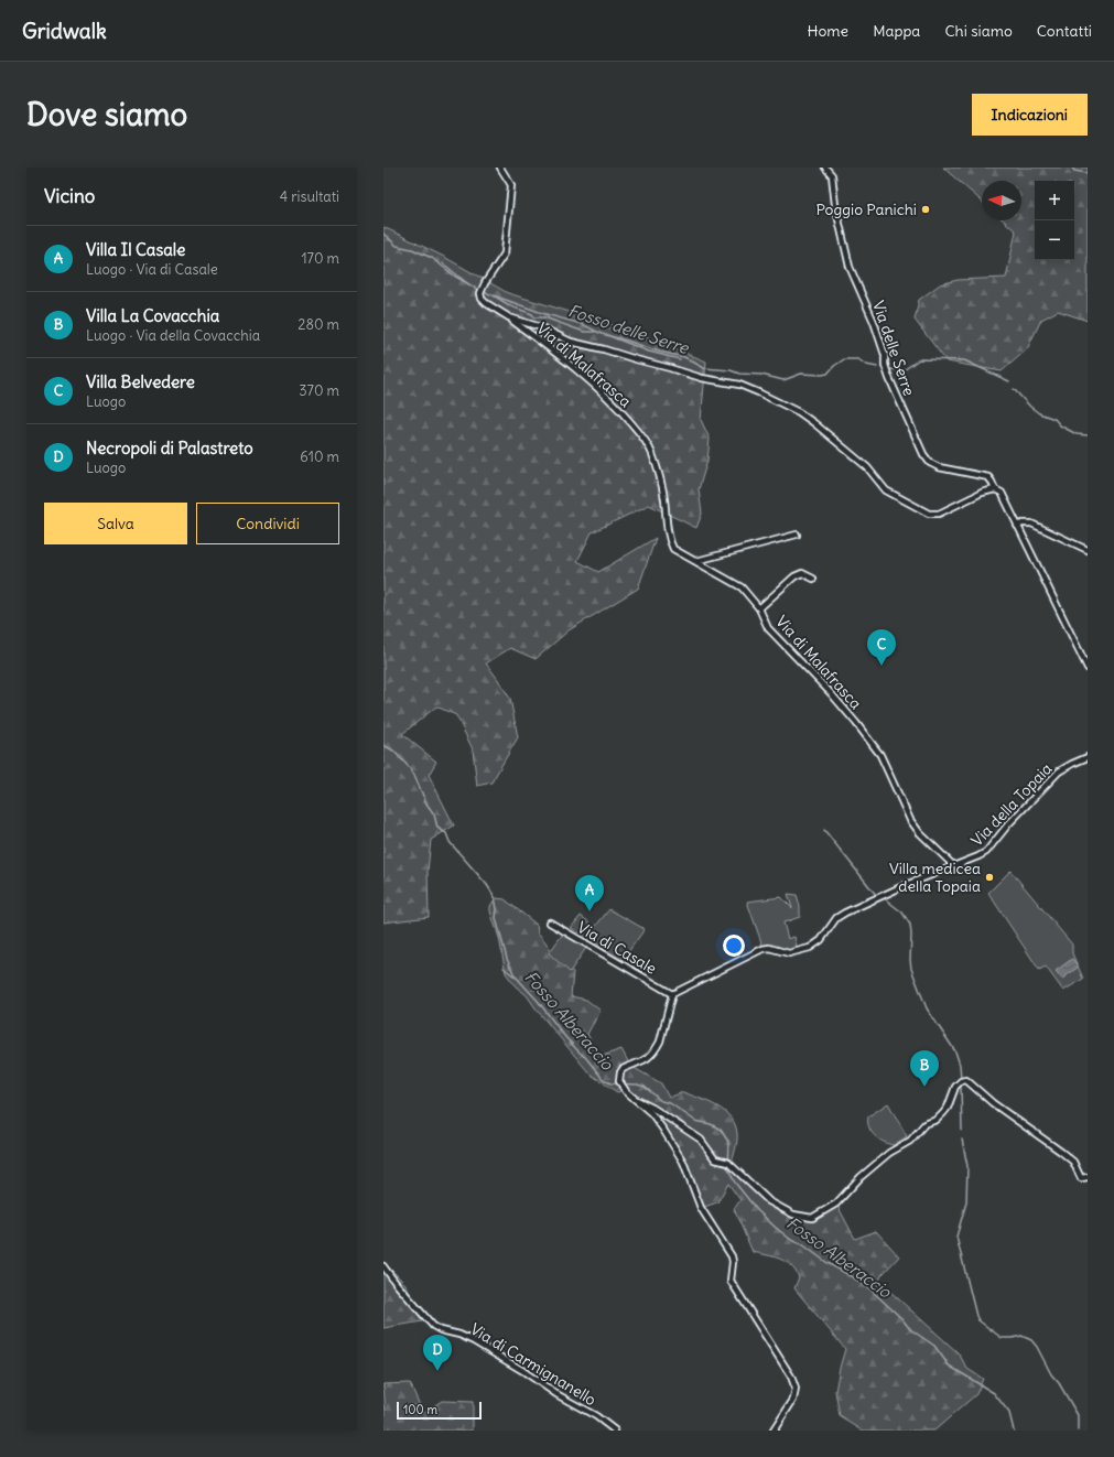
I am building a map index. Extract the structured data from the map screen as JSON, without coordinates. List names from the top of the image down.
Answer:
{
  "streets": {
    "street": [
      "Via delle Serre",
      "Via di Malafrasca",
      "Via della Topaia",
      "Via di Casale",
      "Via di Carmignanello"
    ]
  },
  "crossings": [
    ["Via di Malafrasca", "Via della Topaia"],
    ["Via della Topaia", "Via di Casale"]
  ],
  "water": ["Fosso delle Serre", "Fosso Alberaccio"],
  "places": ["Poggio Panichi", "Villa medicea della Topaia"],
  "scale_bar": "100 m",
  "north": "left",
  "page": {
    "header": "Gridwalk",
    "nav": [
      "Home",
      "Mappa",
      "Chi siamo",
      "Contatti"
    ],
    "buttons": [
      "Indicazioni",
      ["Salva", "Condividi"]
    ],
    "title": "Dove siamo",
    "heading": ["Vicino", "4 risultati"],
    "map_buttons": ["+", "−"],
    "list": [
      {
        "mark": "A",
        "name": "Villa Il Casale",
        "note": "Luogo · Via di Casale",
        "value": "170 m"
      },
      {
        "mark": "B",
        "name": "Villa La Covacchia",
        "note": "Luogo · Via della Covacchia",
        "value": "280 m"
      },
      {
        "mark": "C",
        "name": "Villa Belvedere",
        "note": "Luogo",
        "value": "370 m"
      },
      {
        "mark": "D",
        "name": "Necropoli di Palastreto",
        "note": "Luogo",
        "value": "610 m"
      }
    ],
    "pins": [
      "C",
      "A",
      "B",
      "D"
    ],
    "scale": "100 m"
  }
}
